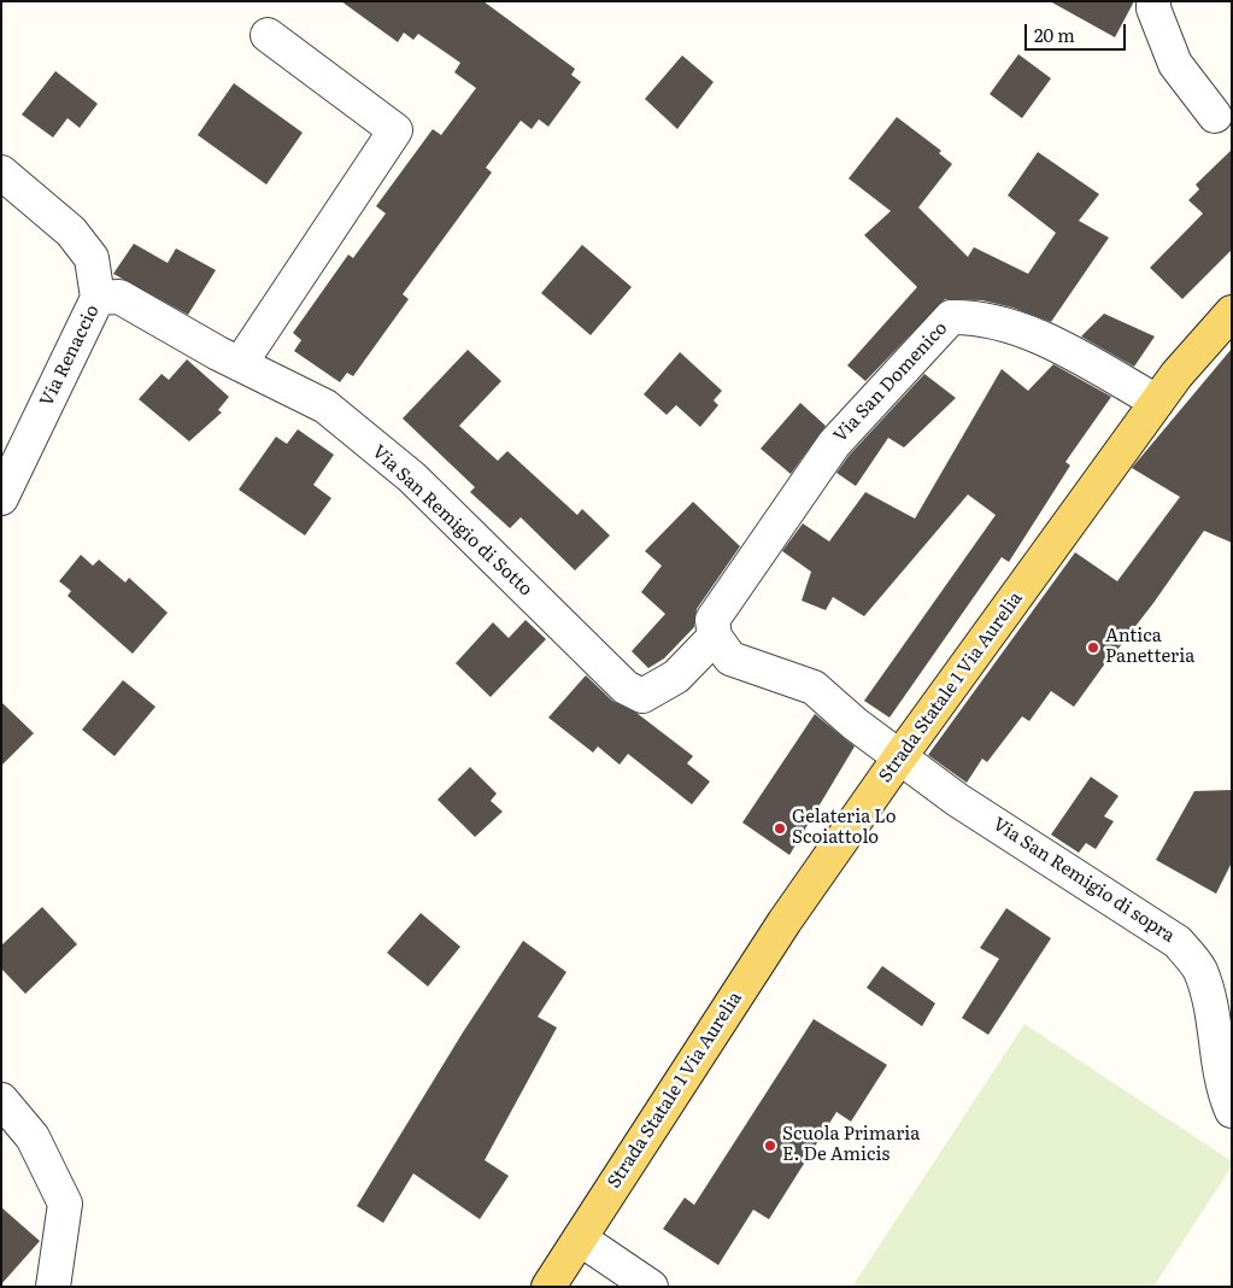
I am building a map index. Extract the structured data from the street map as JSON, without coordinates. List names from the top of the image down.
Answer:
{
  "streets": {
    "main road": ["Strada Statale 1 Via Aurelia"],
    "street": [
      "Via Renaccio",
      "Via San Domenico",
      "Via San Remigio di Sotto",
      "Via San Remigio di sopra"
    ]
  },
  "crossings": [
    ["Via Renaccio", "Via San Remigio di Sotto"],
    ["Via San Domenico", "Via San Remigio di Sotto"],
    ["Via San Domenico", "Strada Statale 1 Via Aurelia"],
    ["Strada Statale 1 Via Aurelia", "Via San Remigio di sopra"]
  ],
  "places": ["Antica Panetteria", "Gelateria Lo Scoiattolo", "Scuola Primaria E. De Amicis"],
  "scale_bar": "20 m"
}
